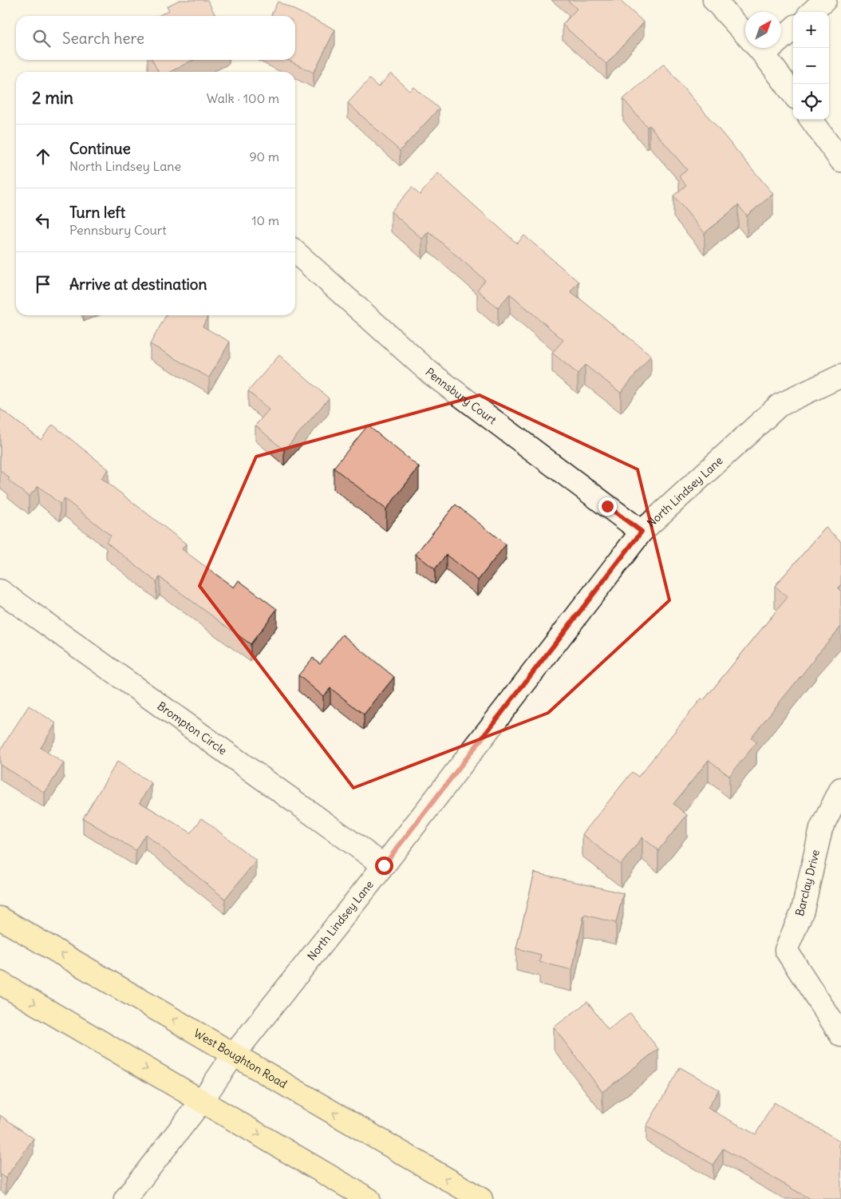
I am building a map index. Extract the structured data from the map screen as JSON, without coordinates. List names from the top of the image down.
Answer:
{
  "streets": {
    "main road": ["West Boughton Road"],
    "street": [
      "Pennsbury Court",
      "North Lindsey Lane",
      "Brompton Circle",
      "Barclay Drive"
    ]
  },
  "crossings": [
    ["Pennsbury Court", "North Lindsey Lane"],
    ["North Lindsey Lane", "Brompton Circle"],
    ["North Lindsey Lane", "West Boughton Road"]
  ],
  "north": "top right",
  "page": {
    "map_buttons": ["+", "−"],
    "search": "Search here",
    "heading": ["2 min", "Walk · 100 m"],
    "list": [
      ["Continue", "North Lindsey Lane", "90 m"],
      ["Turn left", "Pennsbury Court", "10 m"],
      "Arrive at destination"
    ]
  }
}
